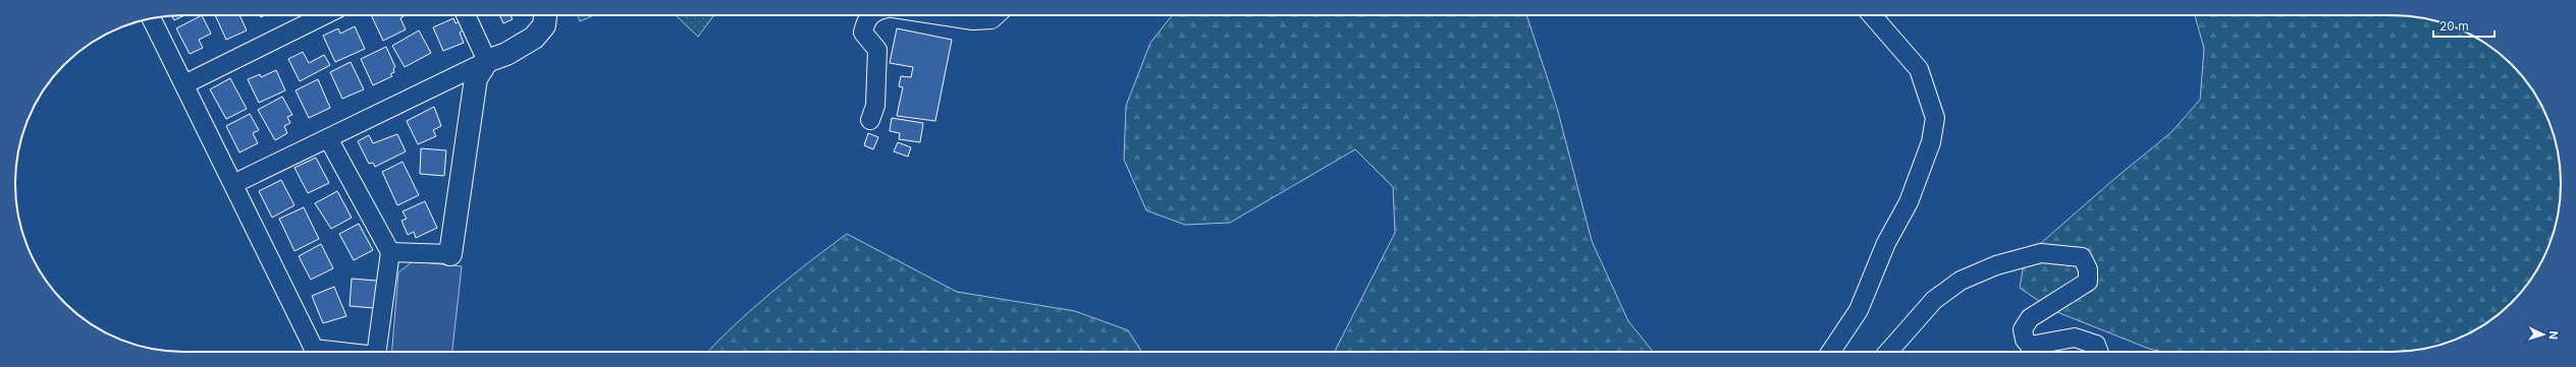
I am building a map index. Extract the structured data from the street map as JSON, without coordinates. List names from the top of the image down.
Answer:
{
  "scale_bar": "20 m",
  "north": "right"
}
